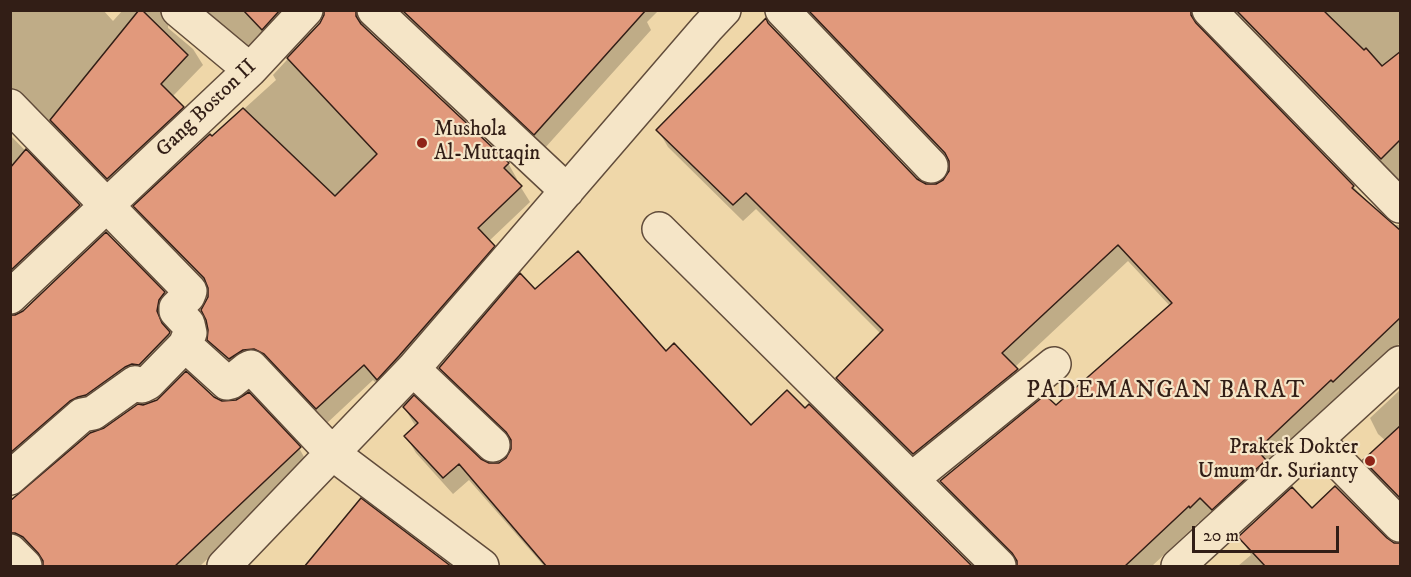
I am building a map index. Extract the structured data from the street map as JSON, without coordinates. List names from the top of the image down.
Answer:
{
  "streets": {
    "street": ["Gang Boston II"]
  },
  "districts": ["PADEMANGAN BARAT"],
  "places": ["Mushola Al-Muttaqin", "Praktek Dokter Umum dr. Surianty"],
  "scale_bar": "20 m"
}
